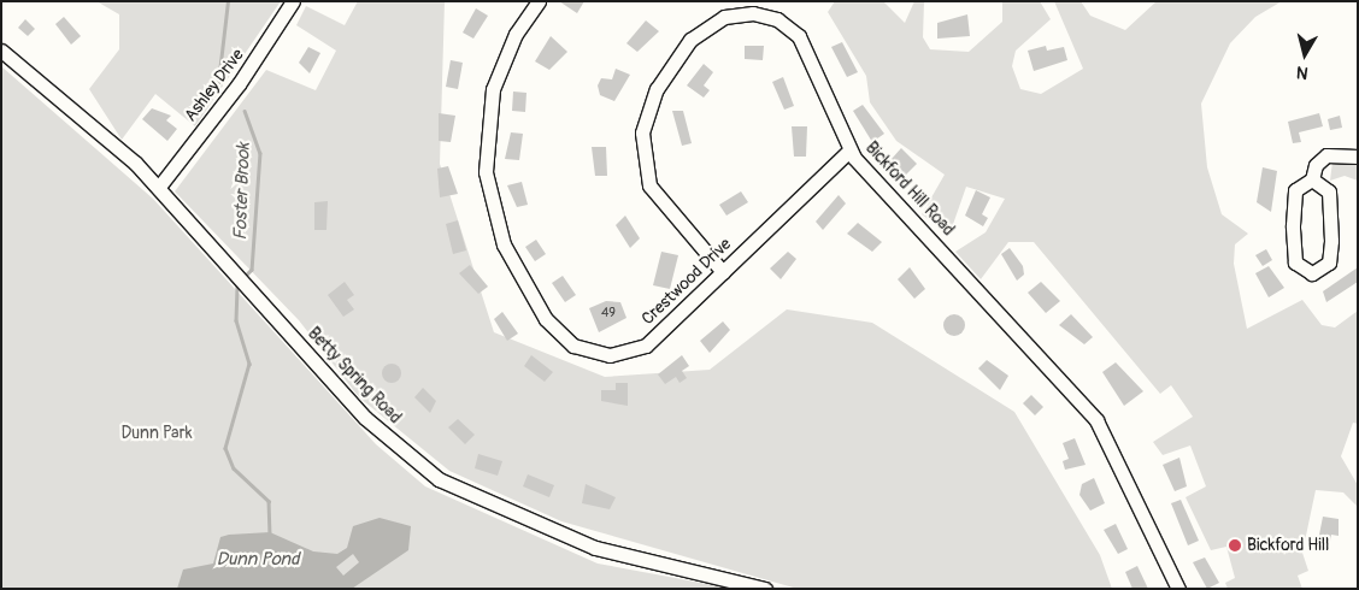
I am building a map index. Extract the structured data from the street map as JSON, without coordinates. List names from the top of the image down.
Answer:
{
  "streets": {
    "street": [
      "Ashley Drive",
      "Bickford Hill Road",
      "Crestwood Drive",
      "Betty Spring Road"
    ]
  },
  "crossings": [
    ["Ashley Drive", "Betty Spring Road"],
    ["Bickford Hill Road", "Crestwood Drive"]
  ],
  "water": ["Foster Brook", "Dunn Pond"],
  "parks": ["Dunn Park"],
  "places": ["Bickford Hill"],
  "house_numbers": ["49"],
  "north": "bottom"
}
